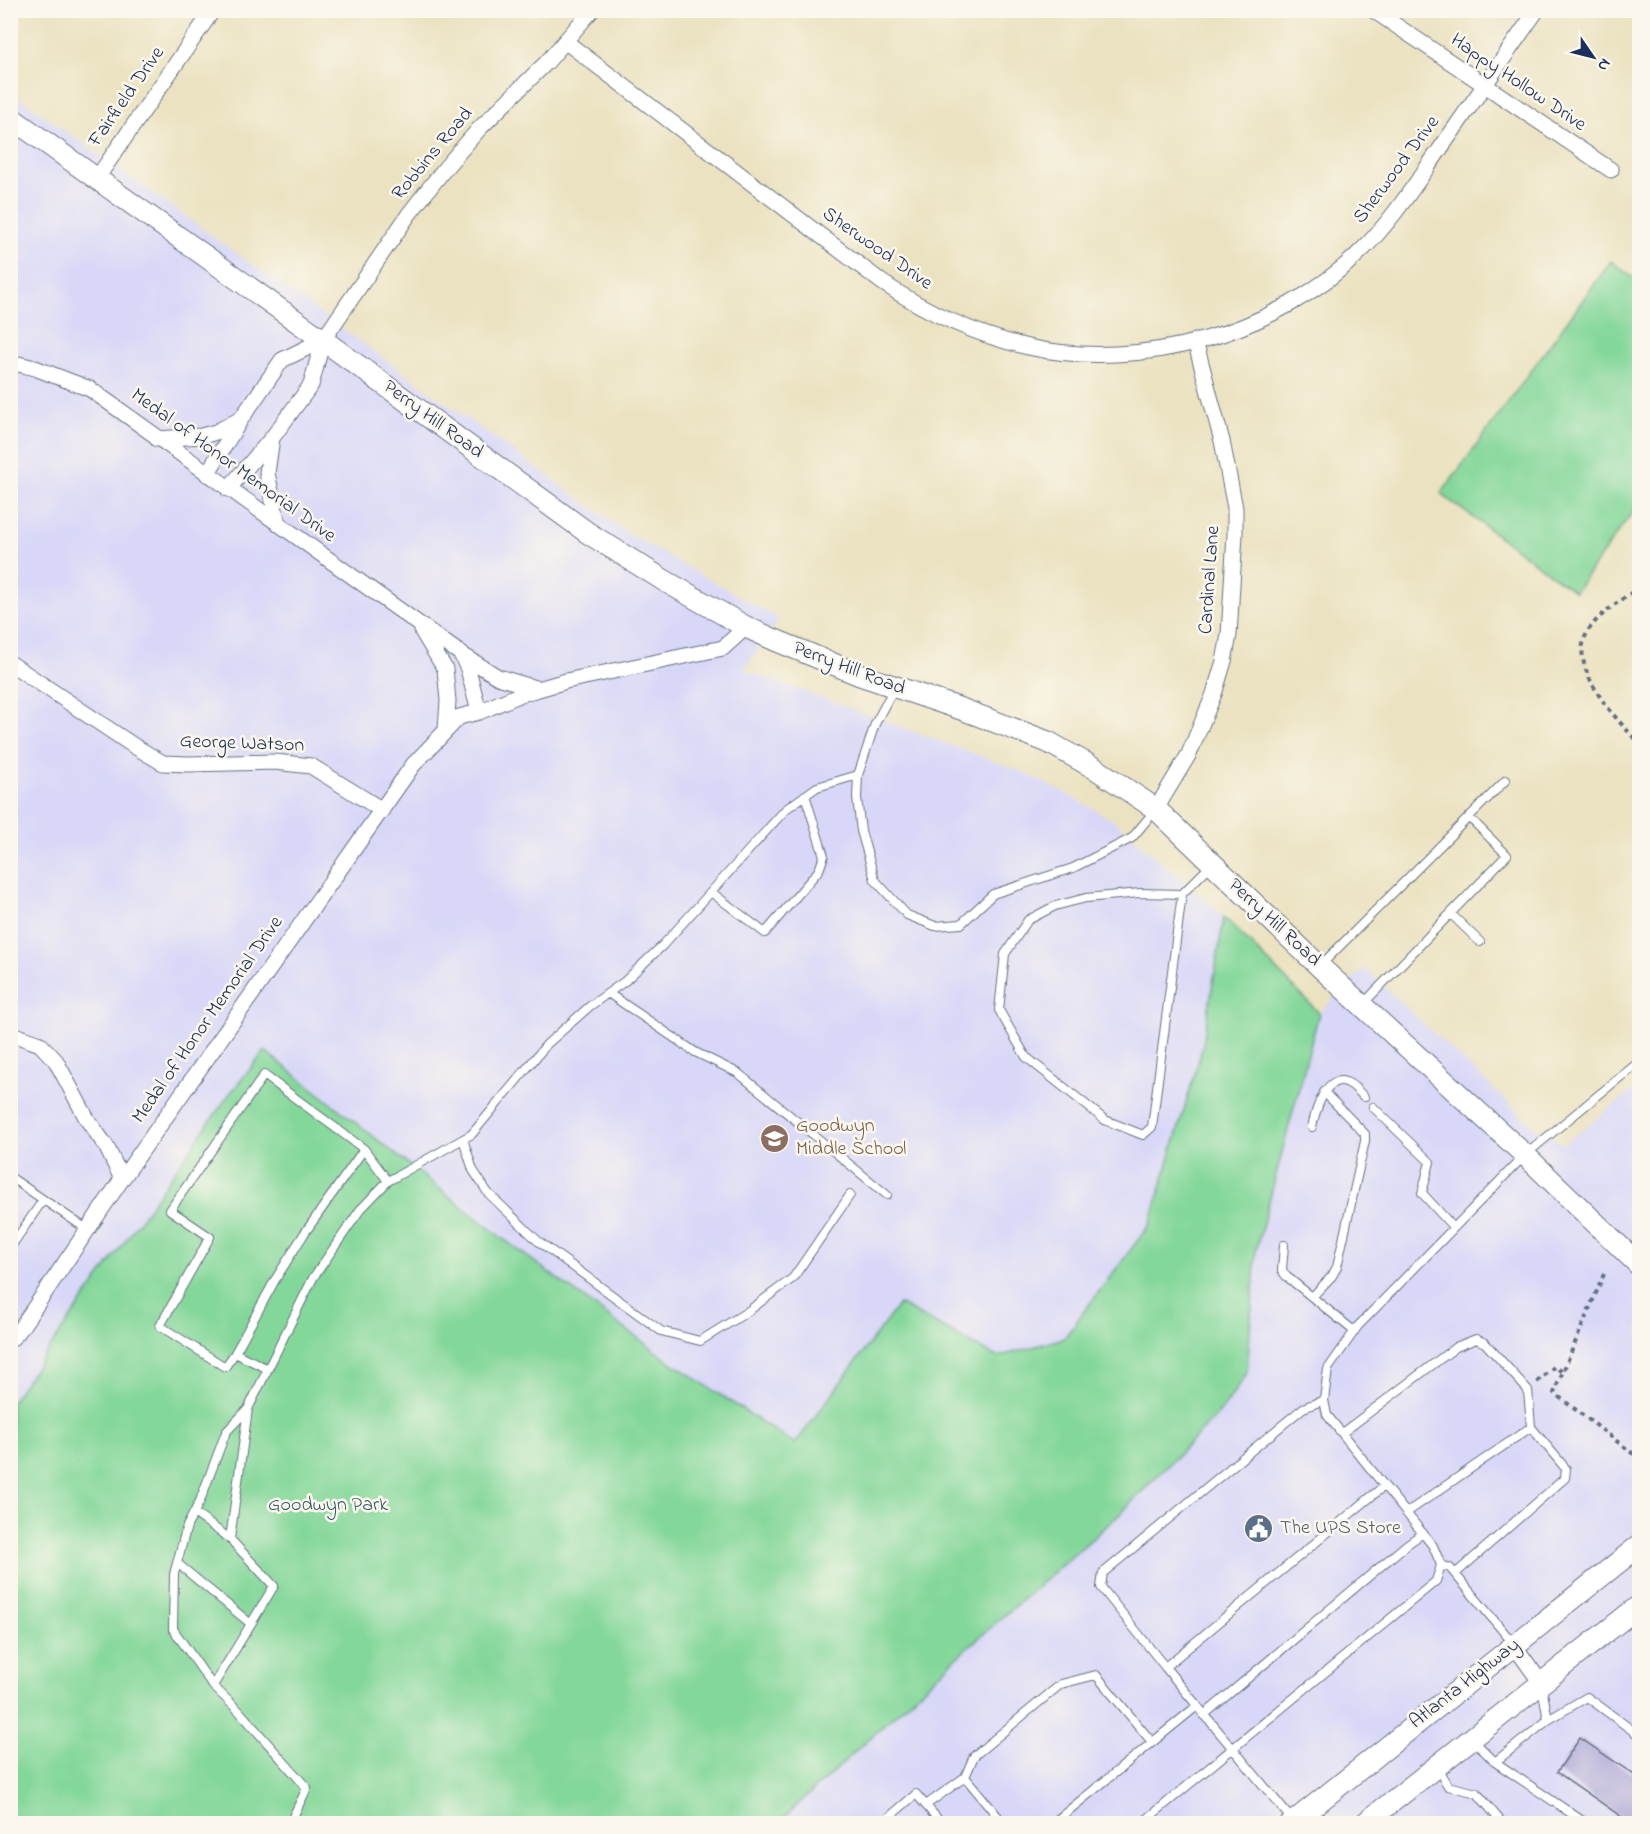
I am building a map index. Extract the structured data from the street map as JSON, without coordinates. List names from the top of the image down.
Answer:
{
  "streets": {
    "main road": ["Perry Hill Road", "Atlanta Highway"],
    "street": [
      "Happy Hollow Drive",
      "Fairfield Drive",
      "Robbins Road",
      "Sherwood Drive",
      "Medal of Honor Memorial Drive",
      "Cardinal Lane",
      "George Watson"
    ]
  },
  "crossings": [
    ["Happy Hollow Drive", "Sherwood Drive"],
    ["Fairfield Drive", "Perry Hill Road"],
    ["Robbins Road", "Sherwood Drive"],
    ["Robbins Road", "Perry Hill Road"],
    ["Sherwood Drive", "Cardinal Lane"],
    ["Perry Hill Road", "Medal of Honor Memorial Drive"],
    ["Perry Hill Road", "Cardinal Lane"],
    ["Medal of Honor Memorial Drive", "George Watson"]
  ],
  "parks": ["Goodwyn Park"],
  "places": {
    "school or university": ["Goodwyn Middle School"],
    "public building": ["The UPS Store"]
  },
  "north": "bottom right"
}
